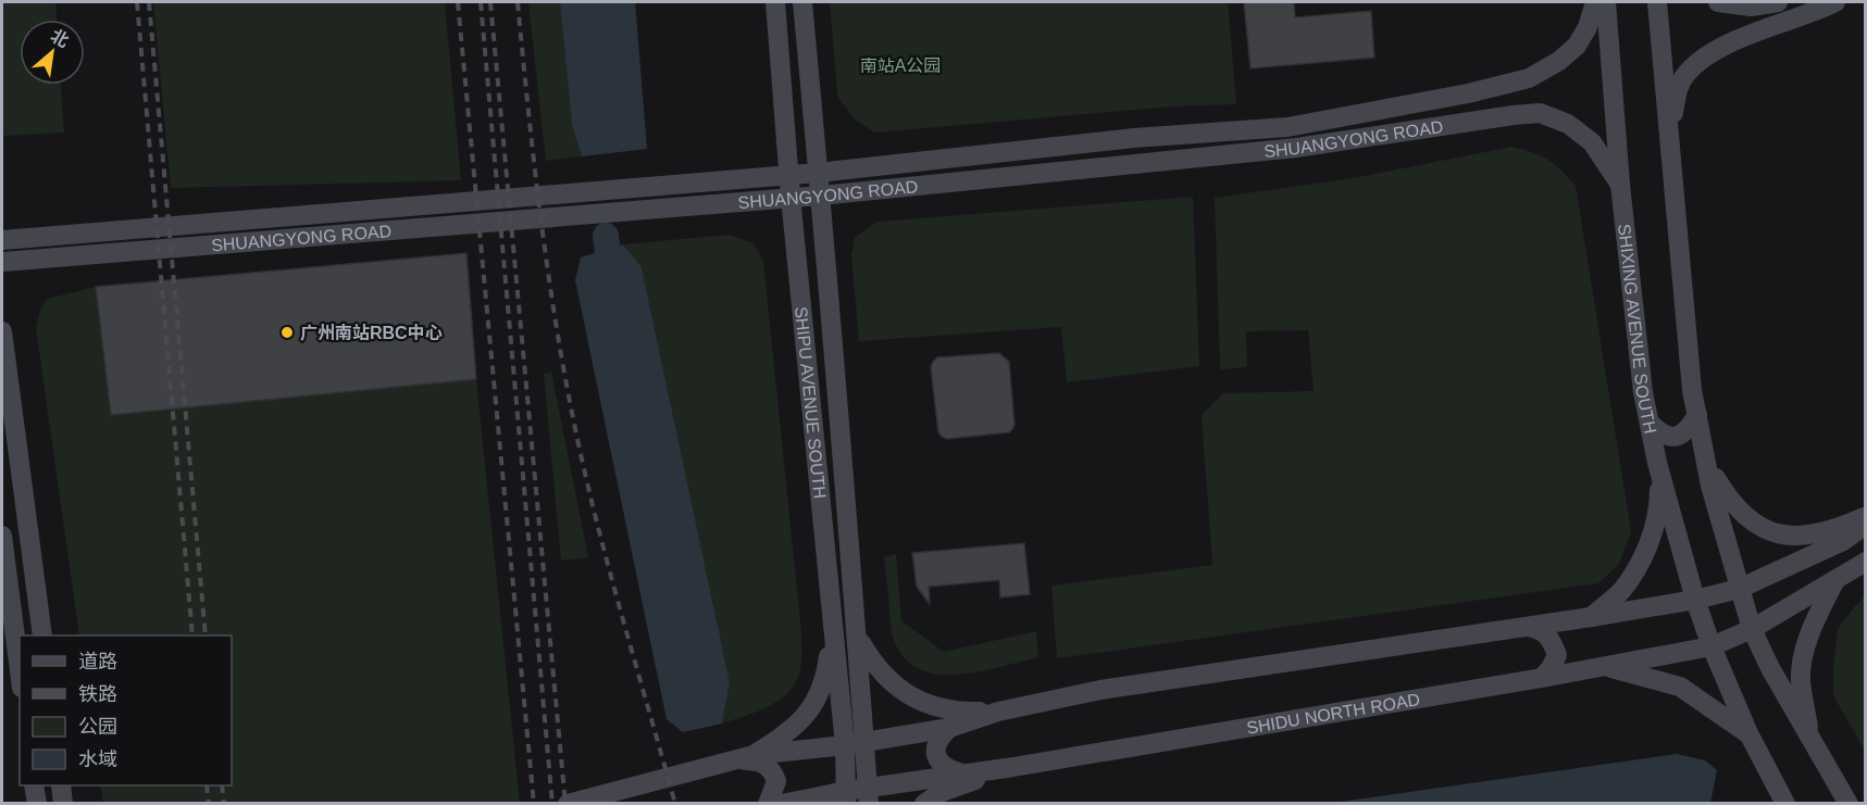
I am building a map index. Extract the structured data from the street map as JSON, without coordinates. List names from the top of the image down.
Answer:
{
  "streets": {
    "main road": [
      "SHUANGYONG ROAD",
      "SHIXING AVENUE SOUTH",
      "SHIPU AVENUE SOUTH",
      "SHIDU NORTH ROAD"
    ]
  },
  "crossings": [
    ["SHUANGYONG ROAD", "SHIXING AVENUE SOUTH"],
    ["SHUANGYONG ROAD", "SHIPU AVENUE SOUTH"],
    ["SHIXING AVENUE SOUTH", "SHIDU NORTH ROAD"],
    ["SHIPU AVENUE SOUTH", "SHIDU NORTH ROAD"]
  ],
  "parks": ["南站A公园"],
  "places": ["广州南站RBC中心"],
  "legend": [
    "道路",
    "铁路",
    "公园",
    "水域"
  ],
  "north": "top right"
}
